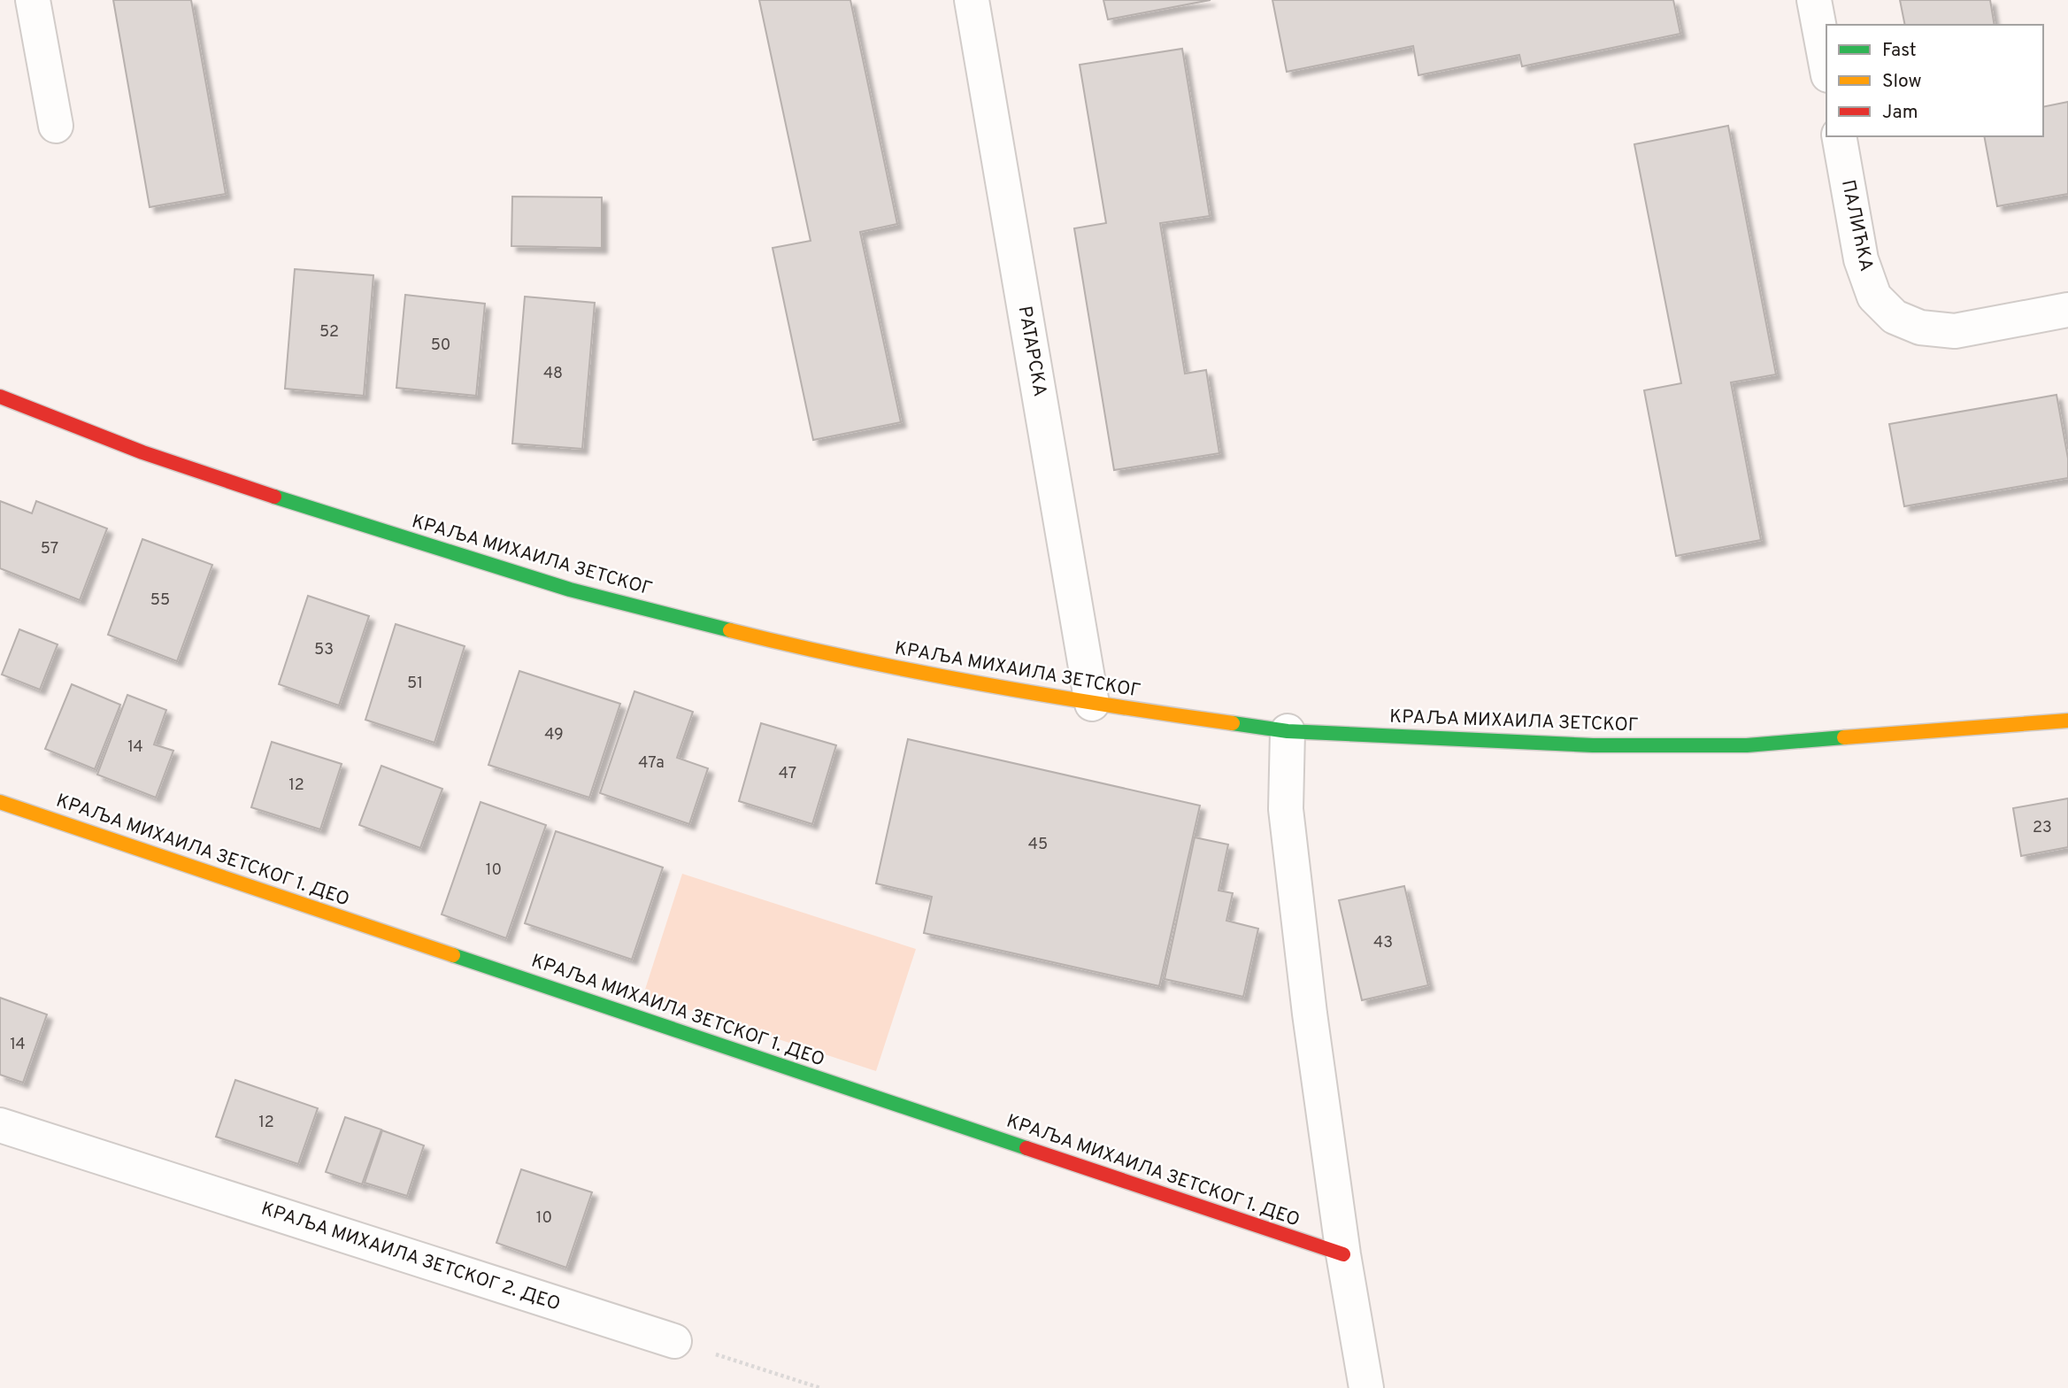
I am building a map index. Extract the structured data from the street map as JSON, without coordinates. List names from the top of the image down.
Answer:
{
  "streets": {
    "street": [
      "ПАЛИЋКА",
      "РАТАРСКА",
      "КРАЉА МИХАИЛА ЗЕТСКОГ",
      "КРАЉА МИХАИЛА ЗЕТСКОГ 1. ДЕО",
      "КРАЉА МИХАИЛА ЗЕТСКОГ 2. ДЕО"
    ]
  },
  "crossings": [
    ["РАТАРСКА", "КРАЉА МИХАИЛА ЗЕТСКОГ"]
  ],
  "house_numbers": [
    "52",
    "50",
    "48",
    "57",
    "55",
    "53",
    "51",
    "49",
    "14",
    "47a",
    "47",
    "12",
    "23",
    "45",
    "10",
    "43",
    "14",
    "12",
    "10"
  ],
  "legend": ["Fast", "Slow", "Jam"]
}
